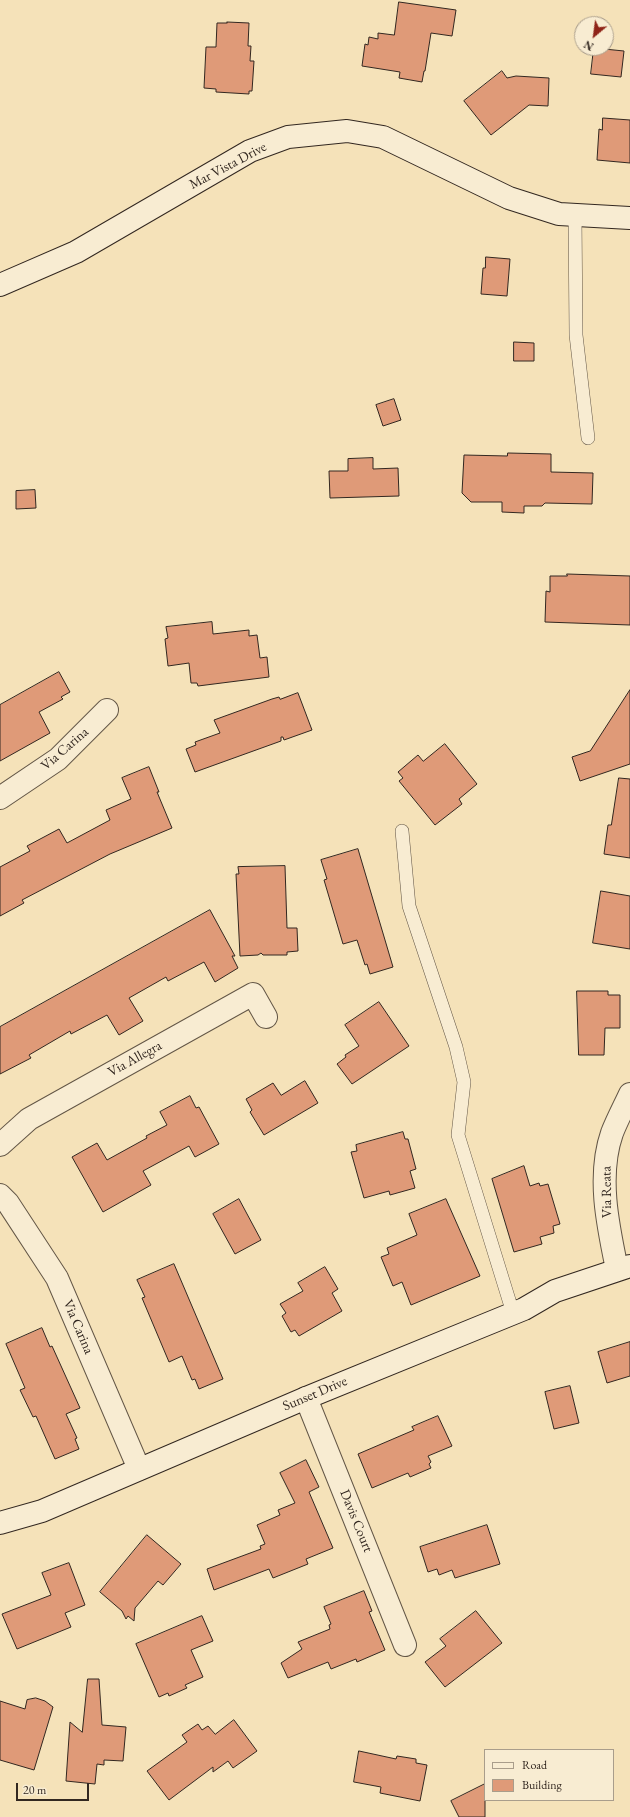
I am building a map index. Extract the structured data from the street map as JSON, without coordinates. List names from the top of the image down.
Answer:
{
  "streets": {
    "street": [
      "Mar Vista Drive",
      "Via Carina",
      "Via Allegra",
      "Via Reata",
      "Sunset Drive",
      "Davis Court"
    ]
  },
  "crossings": [
    ["Via Carina", "Sunset Drive"],
    ["Via Reata", "Sunset Drive"],
    ["Sunset Drive", "Davis Court"]
  ],
  "legend": ["Road", "Building"],
  "scale_bar": "20 m",
  "north": "bottom left"
}
